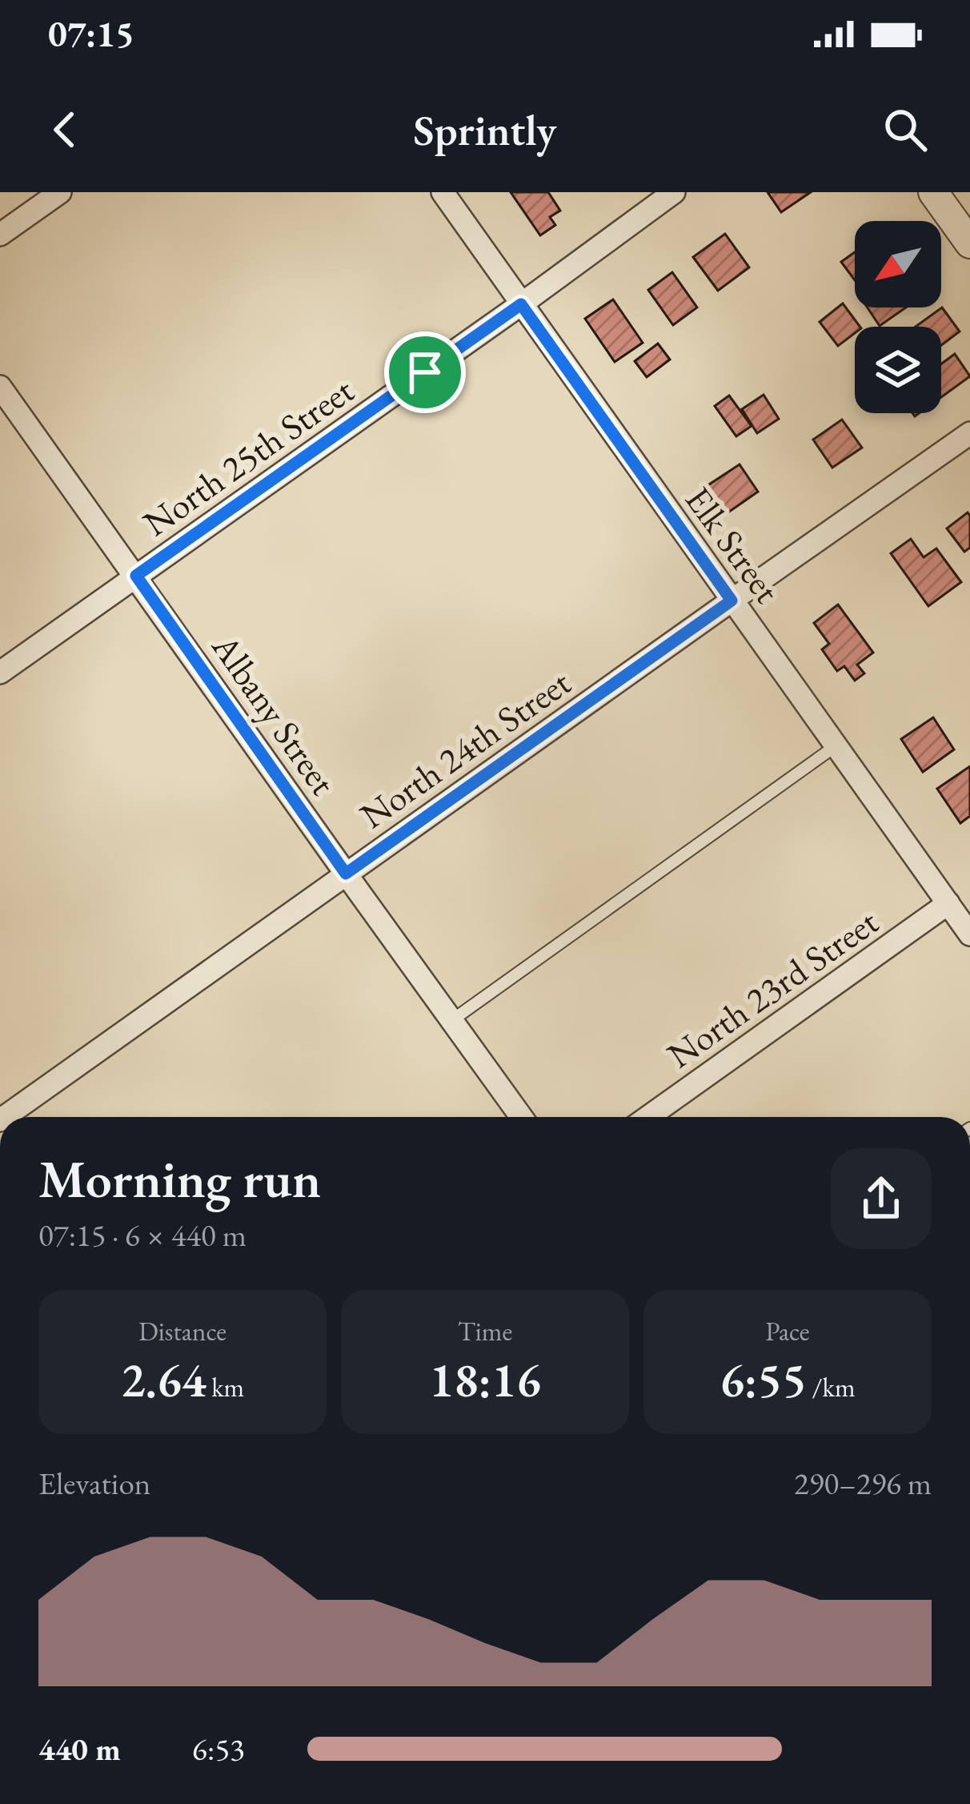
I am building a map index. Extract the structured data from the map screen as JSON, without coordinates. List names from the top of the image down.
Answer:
{
  "streets": {
    "street": [
      "North 25th Street",
      "Elk Street",
      "Albany Street",
      "North 24th Street",
      "North 23rd Street"
    ]
  },
  "crossings": [
    ["North 25th Street", "Elk Street"],
    ["North 25th Street", "Albany Street"],
    ["Elk Street", "North 24th Street"],
    ["Elk Street", "North 23rd Street"],
    ["Albany Street", "North 24th Street"]
  ],
  "north": "bottom left",
  "page": {
    "status": "07:15",
    "header": "Sprintly",
    "heading": ["Morning run", "07:15 · 6 × 440 m"],
    "stats": [
      ["Distance", "2.64 km"],
      ["Time", "18:16"],
      ["Pace", "6:55 /km"]
    ],
    "chart": ["Elevation", "290–296 m"],
    "list": [
      {
        "name": "440 m",
        "note": "6:53"
      }
    ]
  }
}
